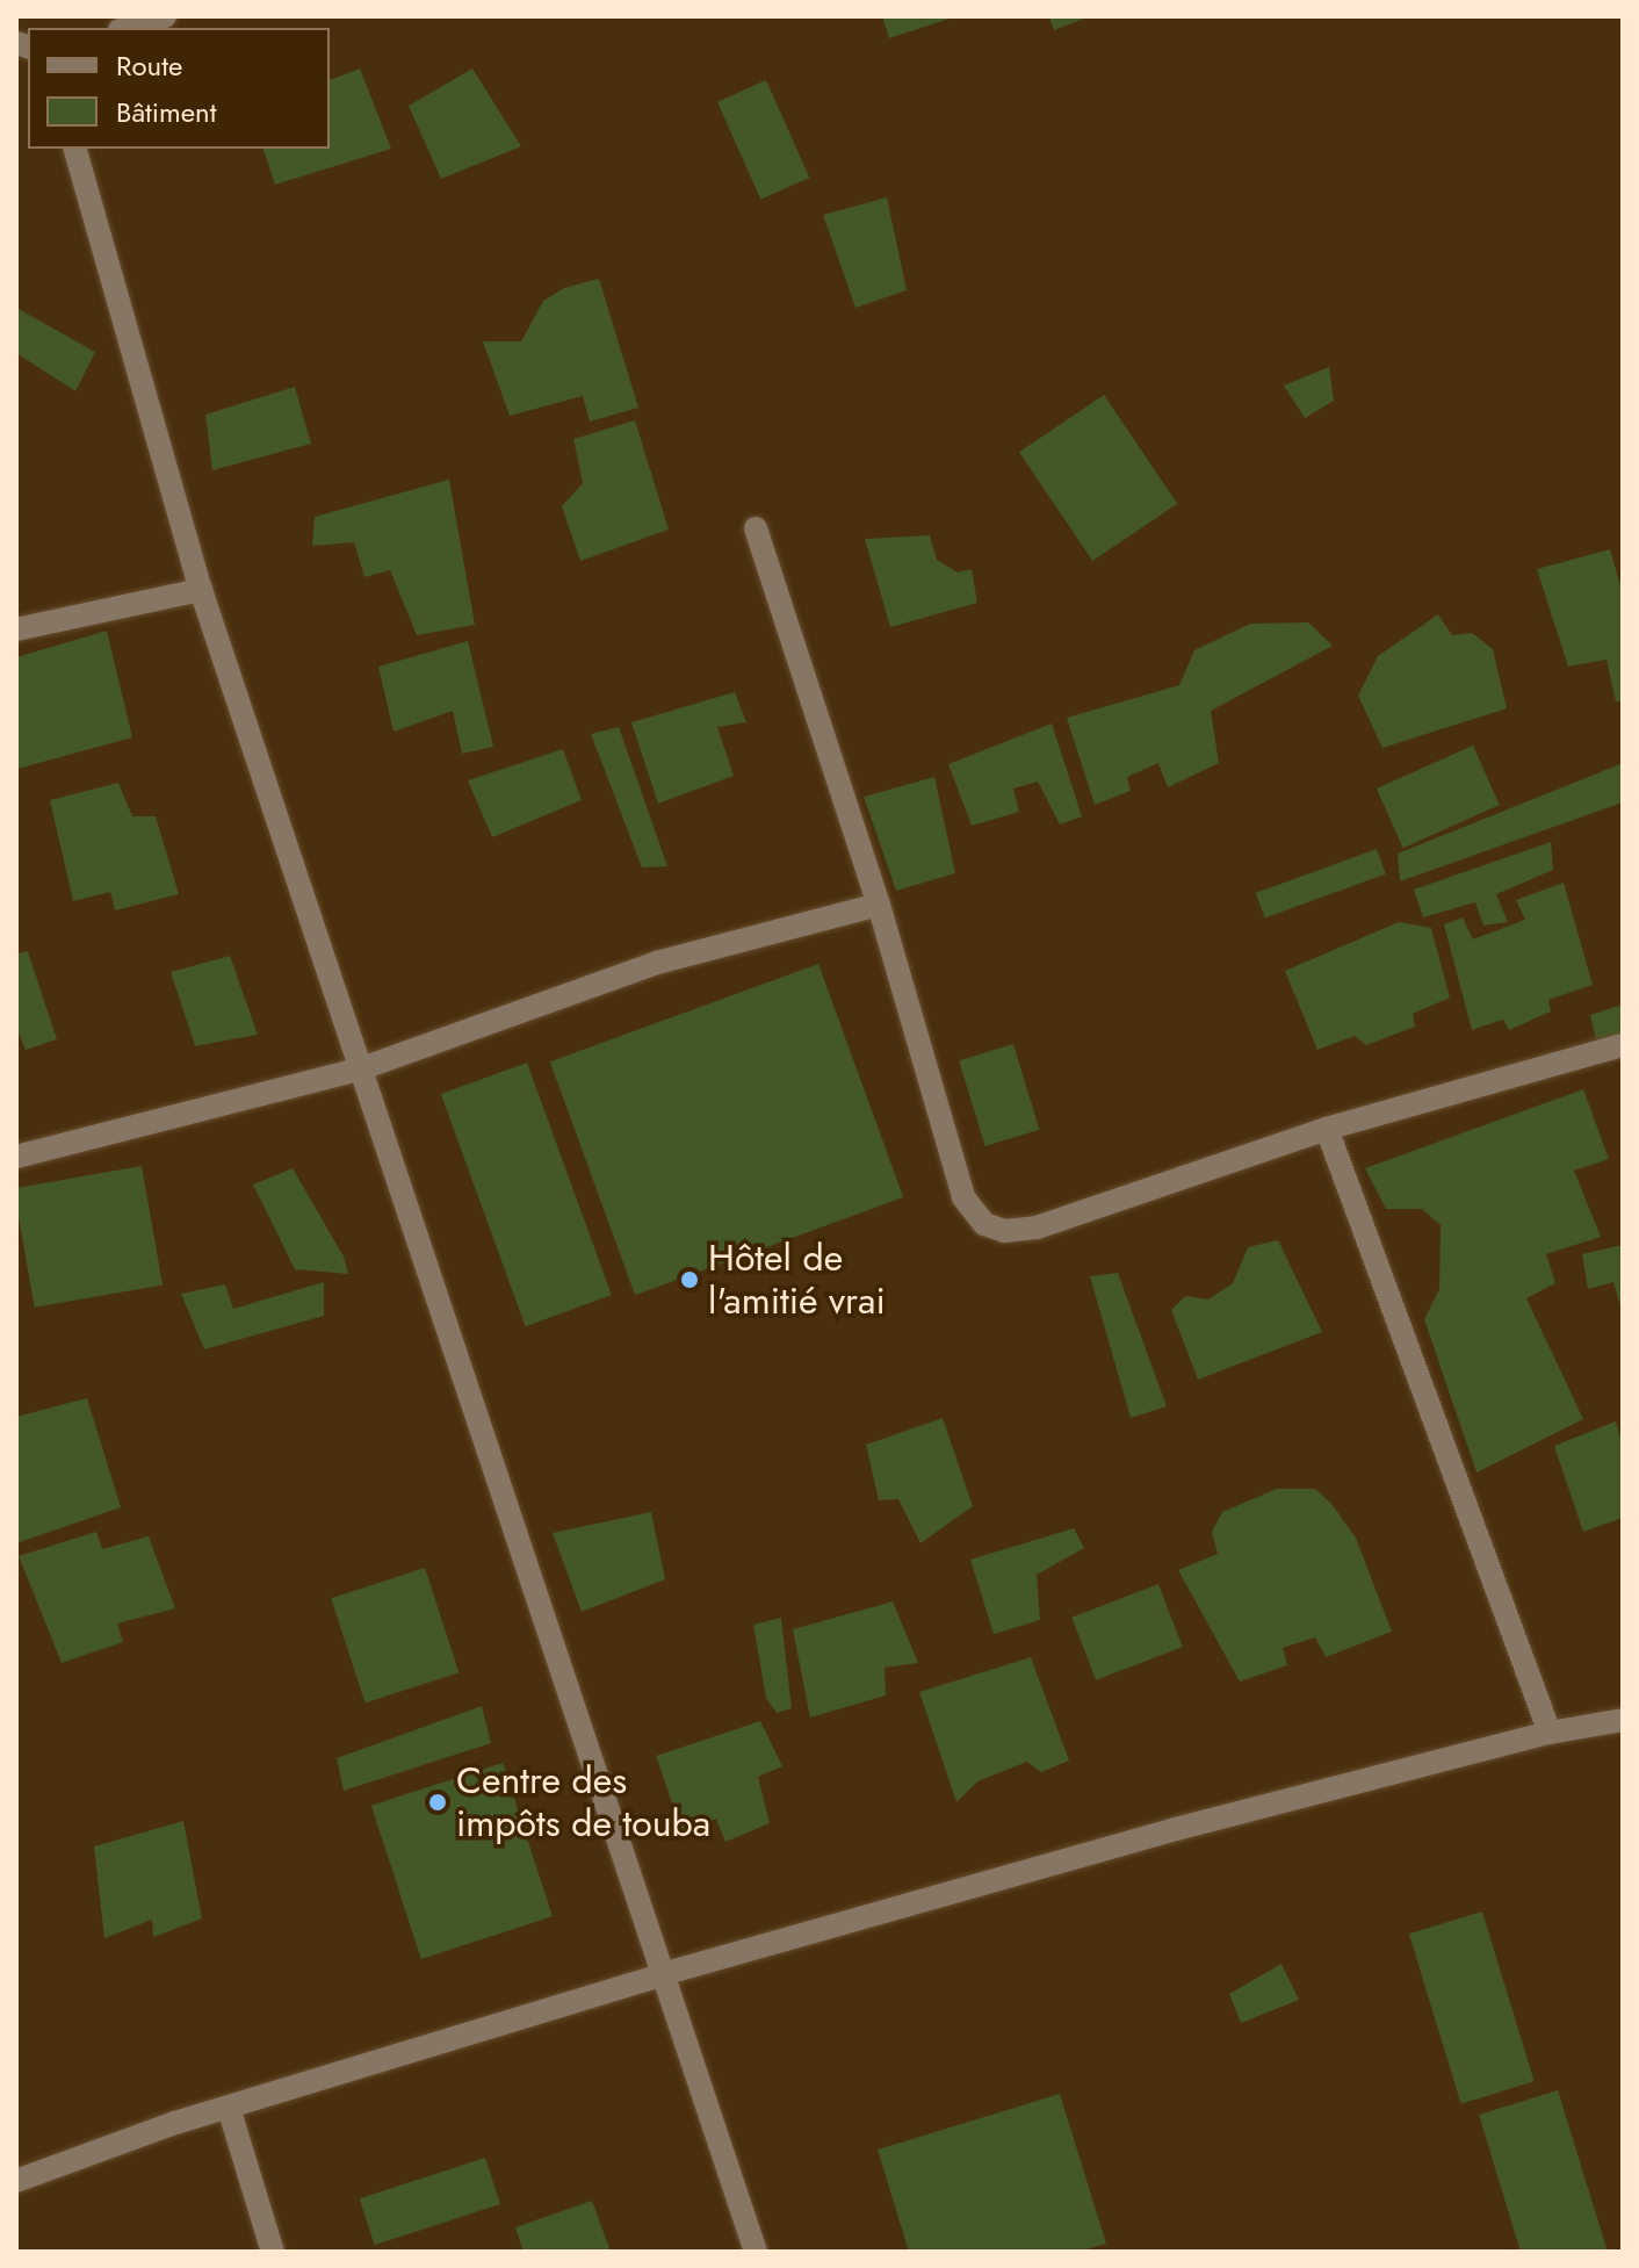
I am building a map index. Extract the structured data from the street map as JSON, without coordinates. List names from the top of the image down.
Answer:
{
  "places": ["Hôtel de l'amitié vrai", "Centre des impôts de touba"],
  "legend": ["Route", "Bâtiment"]
}
